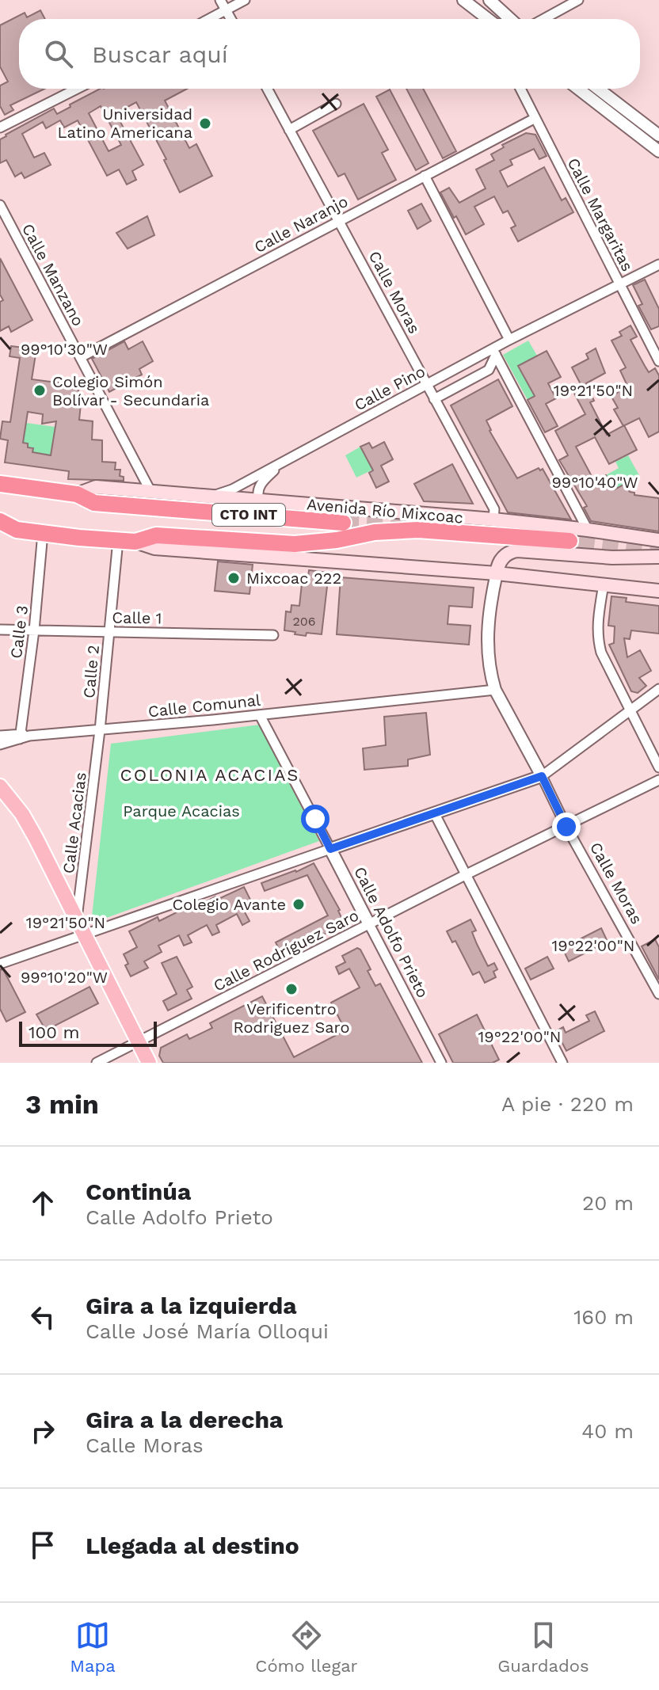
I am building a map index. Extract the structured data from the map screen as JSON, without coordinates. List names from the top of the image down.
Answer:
{
  "streets": {
    "highway": ["Avenida Río Mixcoac", "CTO INT"],
    "street": [
      "Calle Margaritas",
      "Calle Naranjo",
      "Calle Manzano",
      "Calle Moras",
      "Calle Pino",
      "Calle 1",
      "Calle 3",
      "Calle 2",
      "Calle Comunal",
      "Calle Acacias",
      "Calle Adolfo Prieto",
      "Calle Rodríguez Saro"
    ]
  },
  "crossings": [
    ["Calle Margaritas", "Calle Naranjo"],
    ["Calle Margaritas", "Calle Pino"],
    ["Calle Naranjo", "Calle Manzano"],
    ["Calle Naranjo", "Calle Moras"],
    ["Calle Manzano", "Avenida Río Mixcoac"],
    ["Calle Moras", "Calle Pino"],
    ["Calle Moras", "Avenida Río Mixcoac"],
    ["Calle Moras", "CTO INT"],
    ["Calle Moras", "Calle Comunal"],
    ["Calle Moras", "Calle Rodríguez Saro"],
    ["Calle Pino", "Avenida Río Mixcoac"],
    ["Avenida Río Mixcoac", "CTO INT"],
    ["CTO INT", "Calle 3"],
    ["CTO INT", "Calle 2"],
    ["Calle 1", "Calle 3"],
    ["Calle 1", "Calle 2"],
    ["Calle 3", "Calle Comunal"],
    ["Calle 2", "Calle Comunal"],
    ["Calle 2", "Calle Acacias"],
    ["Calle Comunal", "Calle Acacias"],
    ["Calle Comunal", "Calle Adolfo Prieto"],
    ["Calle Adolfo Prieto", "Calle Rodríguez Saro"]
  ],
  "districts": ["COLONIA ACACIAS"],
  "parks": ["Parque Acacias"],
  "places": [
    "Universidad Latino Americana",
    "Colegio Simón Bolívar - Secundaria",
    "Mixcoac 222",
    "Colegio Avante",
    "Verificentro Rodriguez Saro"
  ],
  "house_numbers": ["206"],
  "scale_bar": "100 m",
  "page": {
    "search": "Buscar aquí",
    "scale": "100 m",
    "heading": ["3 min", "A pie · 220 m"],
    "list": [
      ["Continúa", "Calle Adolfo Prieto", "20 m"],
      ["Gira a la izquierda", "Calle José María Olloqui", "160 m"],
      ["Gira a la derecha", "Calle Moras", "40 m"],
      "Llegada al destino"
    ],
    "nav": ["Mapa", "Cómo llegar", "Guardados"]
  },
  "coordinates": [
    "99°10'30\"W",
    "19°21'50\"N",
    "99°10'40\"W",
    "19°22'00\"N",
    "99°10'20\"W"
  ]
}
